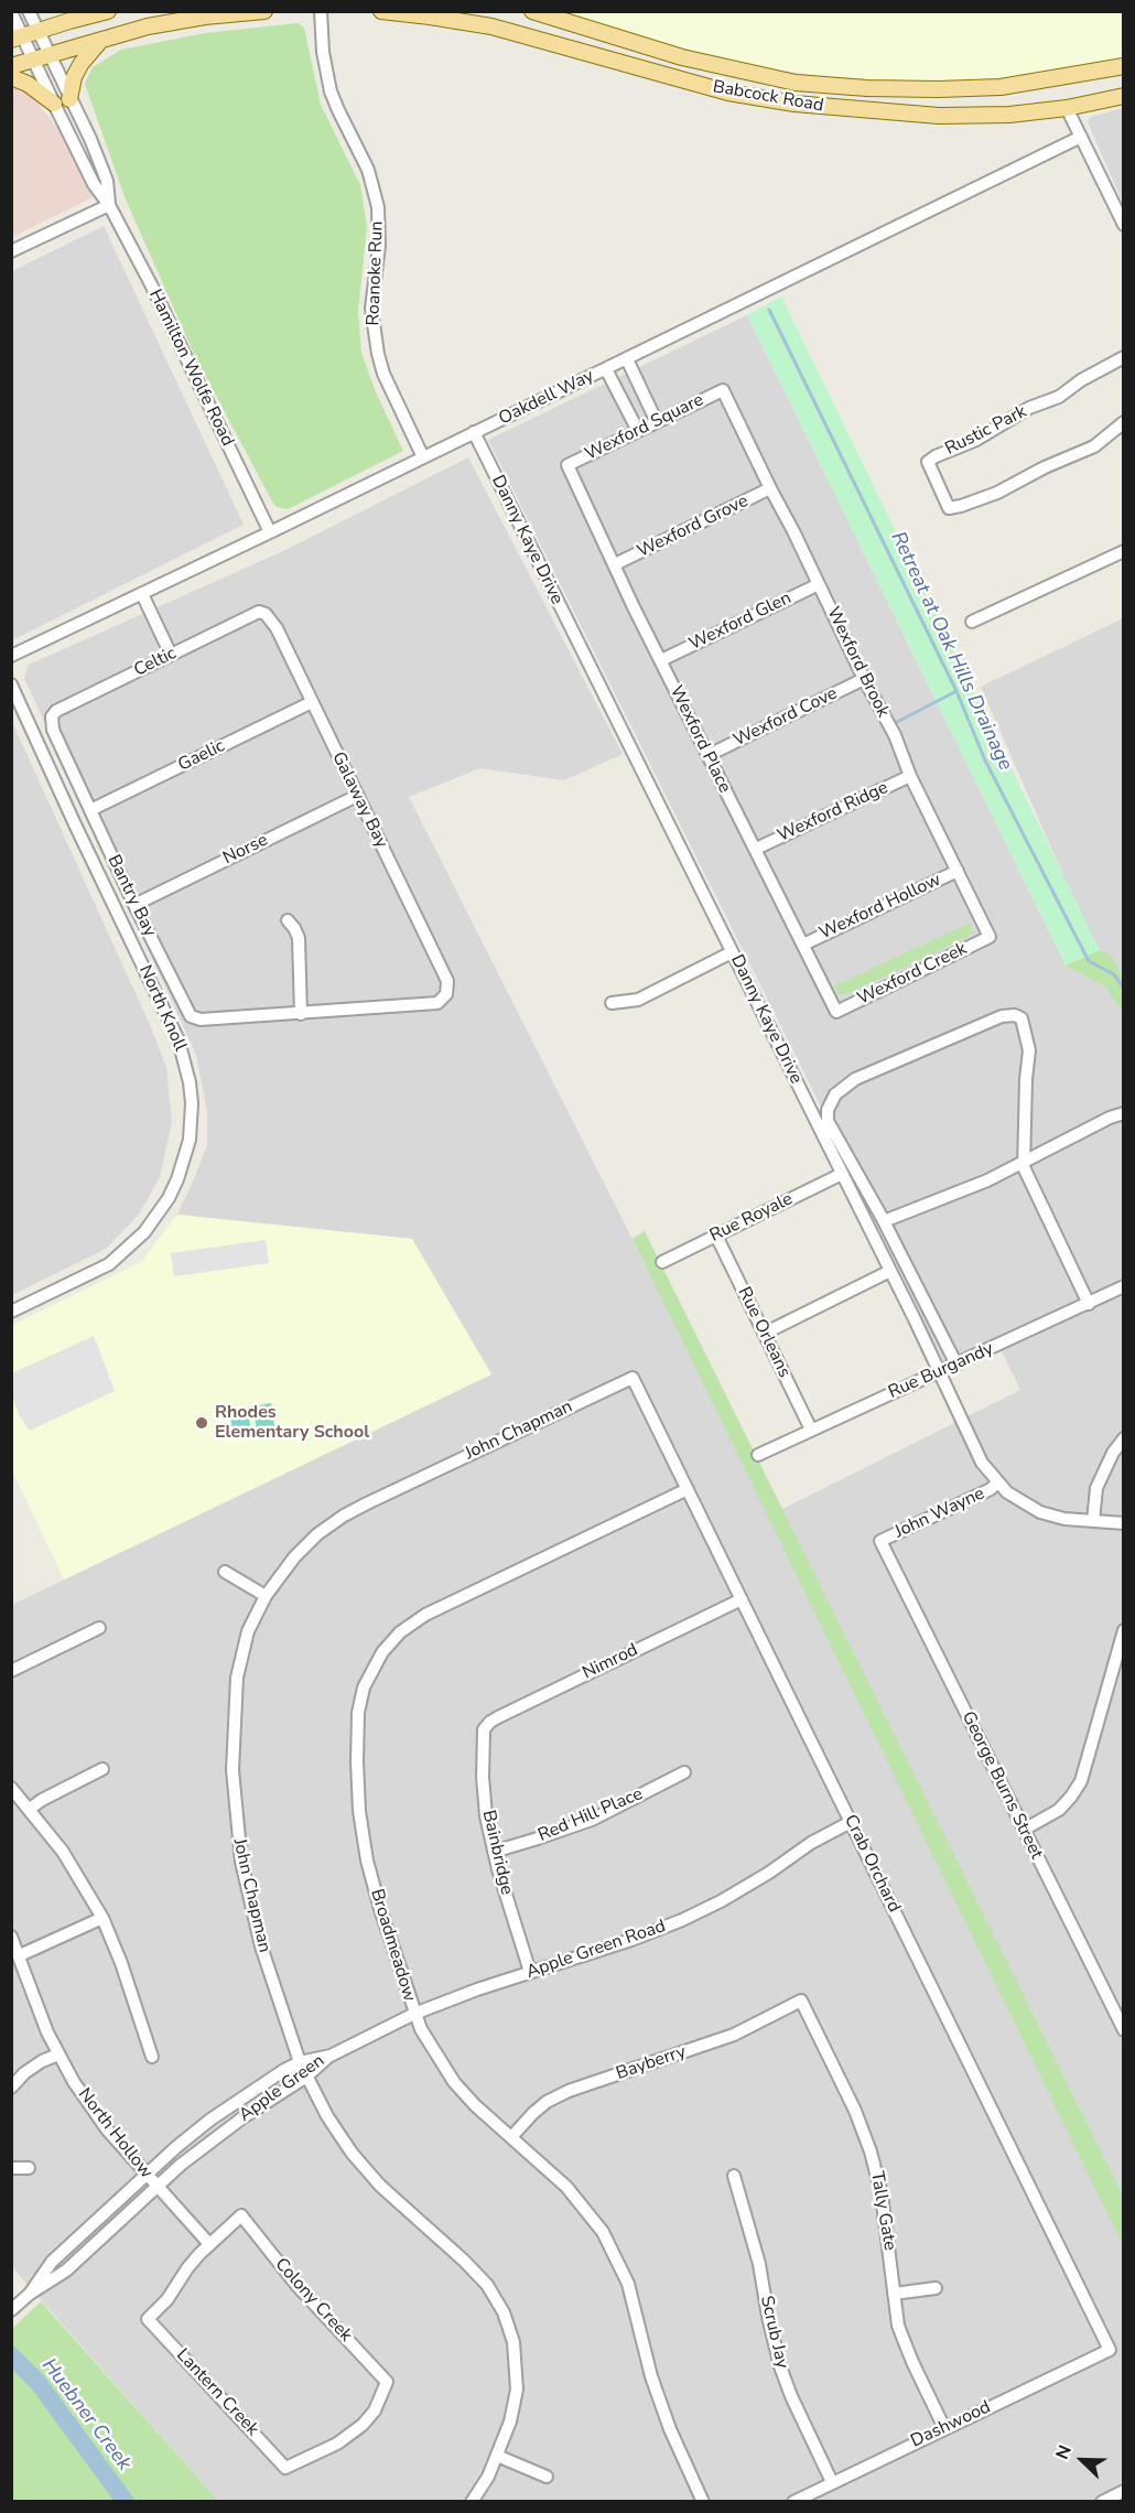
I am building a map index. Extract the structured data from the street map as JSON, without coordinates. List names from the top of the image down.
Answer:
{
  "streets": {
    "main road": ["Babcock Road"],
    "street": [
      "Roanoke Run",
      "Hamilton Wolfe Road",
      "Oakdell Way",
      "Wexford Square",
      "Rustic Park",
      "Wexford Grove",
      "Danny Kaye Drive",
      "Wexford Glen",
      "Celtic",
      "Wexford Brook",
      "Wexford Cove",
      "Wexford Place",
      "Gaelic",
      "Galaway Bay",
      "Wexford Ridge",
      "Norse",
      "Bantry Bay",
      "Wexford Hollow",
      "Wexford Creek",
      "North Knoll",
      "Rue Royale",
      "Rue Orleans",
      "Rue Burgandy",
      "John Chapman",
      "John Wayne",
      "Nimrod",
      "George Burns Street",
      "Red Hill Place",
      "Bainbridge",
      "Crab Orchard",
      "Broadmeadow",
      "Apple Green Road",
      "Bayberry",
      "Apple Green",
      "North Hollow",
      "Tally Gate",
      "Colony Creek",
      "Scrub Jay",
      "Lantern Creek",
      "Dashwood"
    ]
  },
  "crossings": [
    ["Roanoke Run", "Oakdell Way"],
    ["Hamilton Wolfe Road", "Oakdell Way"],
    ["Oakdell Way", "Danny Kaye Drive"],
    ["Wexford Square", "Wexford Brook"],
    ["Wexford Square", "Wexford Place"],
    ["Wexford Grove", "Wexford Brook"],
    ["Wexford Grove", "Wexford Place"],
    ["Danny Kaye Drive", "Rue Royale"],
    ["Danny Kaye Drive", "Rue Burgandy"],
    ["Danny Kaye Drive", "John Wayne"],
    ["Wexford Glen", "Wexford Brook"],
    ["Wexford Glen", "Wexford Place"],
    ["Celtic", "Galaway Bay"],
    ["Celtic", "Bantry Bay"],
    ["Wexford Brook", "Wexford Cove"],
    ["Wexford Brook", "Wexford Ridge"],
    ["Wexford Brook", "Wexford Hollow"],
    ["Wexford Brook", "Wexford Creek"],
    ["Wexford Cove", "Wexford Place"],
    ["Wexford Place", "Wexford Ridge"],
    ["Wexford Place", "Wexford Hollow"],
    ["Wexford Place", "Wexford Creek"],
    ["Gaelic", "Galaway Bay"],
    ["Gaelic", "Bantry Bay"],
    ["Galaway Bay", "Norse"],
    ["Galaway Bay", "Bantry Bay"],
    ["Norse", "Bantry Bay"],
    ["Rue Royale", "Rue Orleans"],
    ["Rue Orleans", "Rue Burgandy"],
    ["John Chapman", "Crab Orchard"],
    ["John Chapman", "Apple Green"],
    ["John Wayne", "George Burns Street"],
    ["Nimrod", "Bainbridge"],
    ["Nimrod", "Crab Orchard"],
    ["Red Hill Place", "Bainbridge"],
    ["Bainbridge", "Apple Green Road"],
    ["Crab Orchard", "Broadmeadow"],
    ["Crab Orchard", "Apple Green Road"],
    ["Crab Orchard", "Dashwood"],
    ["Broadmeadow", "Apple Green Road"],
    ["Broadmeadow", "Bayberry"],
    ["Apple Green Road", "Apple Green"],
    ["Bayberry", "Tally Gate"],
    ["Apple Green", "North Hollow"],
    ["North Hollow", "Colony Creek"],
    ["North Hollow", "Lantern Creek"],
    ["Tally Gate", "Dashwood"],
    ["Colony Creek", "Lantern Creek"],
    ["Scrub Jay", "Dashwood"]
  ],
  "water": ["Retreat at Oak Hills Drainage", "Huebner Creek"],
  "places": ["Rhodes Elementary School"],
  "north": "top left"
}
